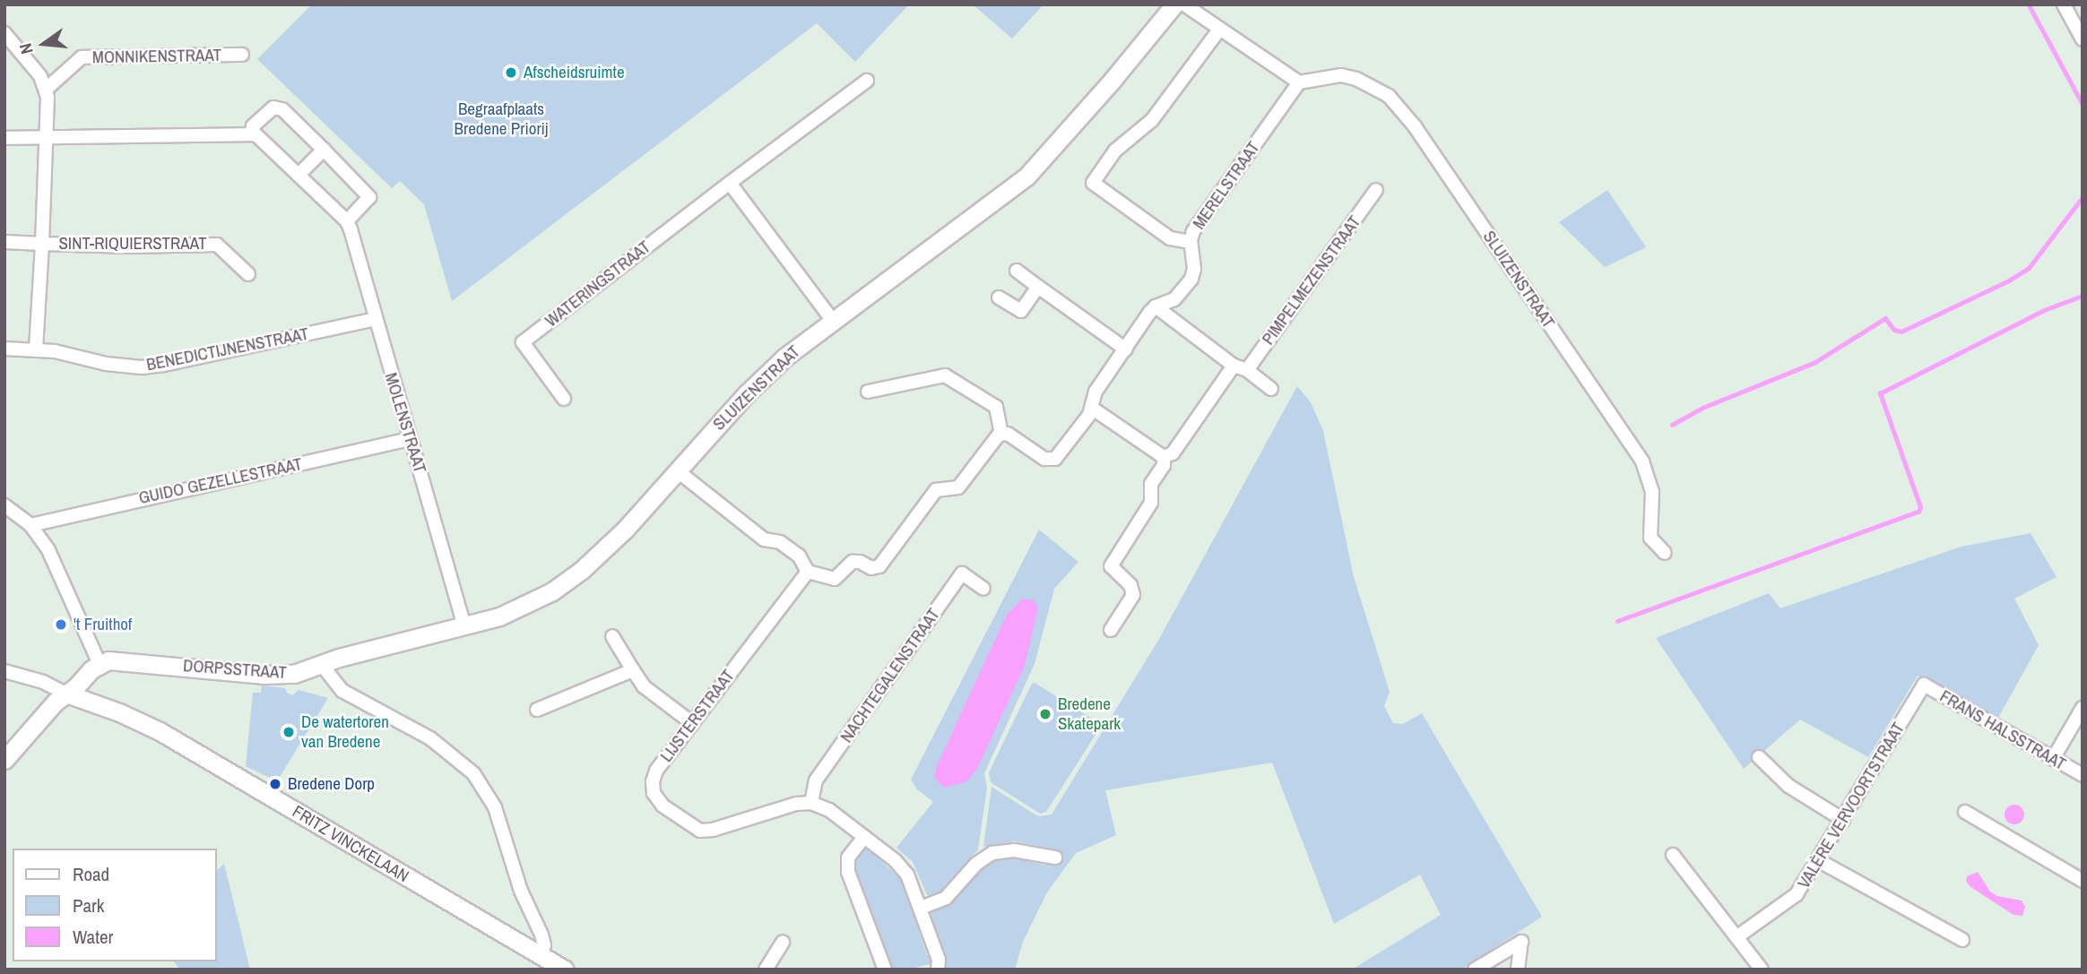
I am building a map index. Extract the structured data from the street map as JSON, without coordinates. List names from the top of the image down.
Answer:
{
  "streets": {
    "street": [
      "MONNIKENSTRAAT",
      "MERELSTRAAT",
      "SINT-RIQUIERSTRAAT",
      "SLUIZENSTRAAT",
      "PIMPELMEZENSTRAAT",
      "WATERINGSTRAAT",
      "BENEDICTIJNENSTRAAT",
      "MOLENSTRAAT",
      "GUIDO GEZELLESTRAAT",
      "DORPSSTRAAT",
      "NACHTEGALENSTRAAT",
      "LIJSTERSTRAAT",
      "FRANS HALSSTRAAT",
      "VALÈRE VERVOORTSTRAAT",
      "FRITZ VINCKELAAN"
    ]
  },
  "crossings": [
    ["MERELSTRAAT", "SLUIZENSTRAAT"],
    ["SLUIZENSTRAAT", "MOLENSTRAAT"],
    ["SLUIZENSTRAAT", "DORPSSTRAAT"],
    ["BENEDICTIJNENSTRAAT", "MOLENSTRAAT"],
    ["MOLENSTRAAT", "GUIDO GEZELLESTRAAT"],
    ["NACHTEGALENSTRAAT", "LIJSTERSTRAAT"],
    ["FRANS HALSSTRAAT", "VALÈRE VERVOORTSTRAAT"]
  ],
  "parks": ["Begraafplaats Bredene Priorij"],
  "places": [
    "Afscheidsruimte",
    "'t Fruithof",
    "Bredene Skatepark",
    "De watertoren van Bredene",
    "Bredene Dorp"
  ],
  "legend": ["Road", "Park", "Water"],
  "north": "left"
}
